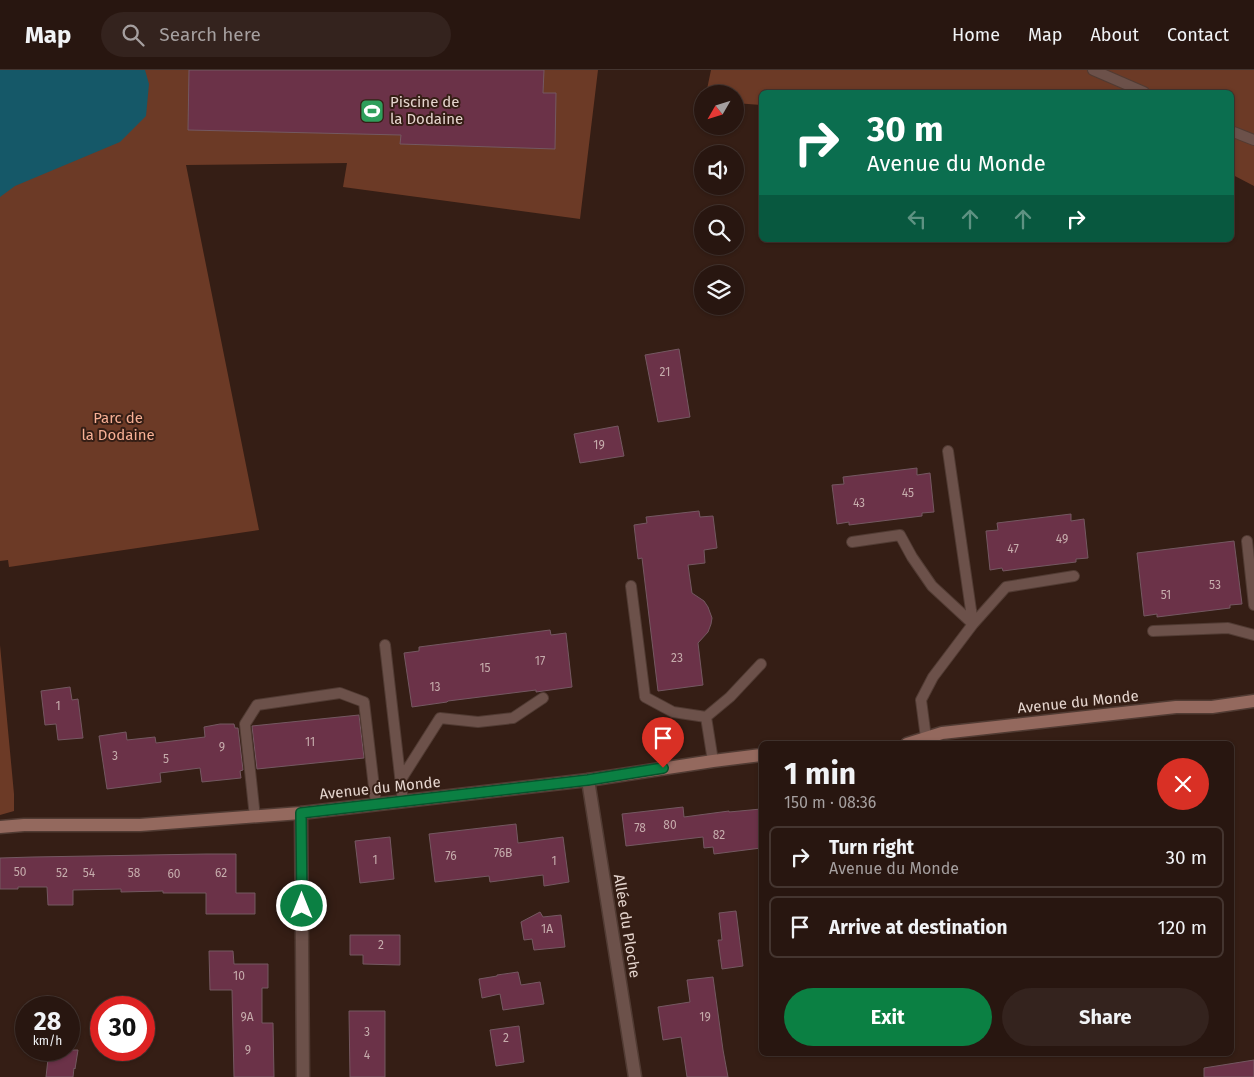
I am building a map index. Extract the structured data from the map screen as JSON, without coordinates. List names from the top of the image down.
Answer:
{
  "streets": {
    "street": ["Avenue du Monde", "Allée du Ploche"]
  },
  "crossings": [
    ["Avenue du Monde", "Allée du Ploche"]
  ],
  "parks": ["Parc de la Dodaine"],
  "places": {
    "sports": ["Piscine de la Dodaine"]
  },
  "house_numbers": [
    "21",
    "19",
    "45",
    "43",
    "49",
    "47",
    "53",
    "51",
    "23",
    "17",
    "15",
    "13",
    "1",
    "11",
    "9",
    "3",
    "5",
    "80",
    "78",
    "82",
    "76B",
    "76",
    "1",
    "1",
    "50",
    "52",
    "54",
    "58",
    "62",
    "60",
    "1A",
    "2",
    "10",
    "9A",
    "19",
    "3",
    "2",
    "9",
    "4"
  ],
  "north": "bottom left",
  "page": {
    "header": "Map",
    "search": "Search here",
    "nav": [
      "Home",
      "Map",
      "About",
      "Contact"
    ],
    "turn": ["30 m", "Avenue du Monde"],
    "heading": ["1 min", "150 m · 08:36"],
    "list": [
      {
        "name": "Turn right",
        "note": "Avenue du Monde",
        "value": "30 m"
      },
      {
        "name": "Arrive at destination",
        "value": "120 m"
      }
    ],
    "buttons": ["Exit", "Share"],
    "speed": "28 km/h",
    "limit": "30"
  }
}
